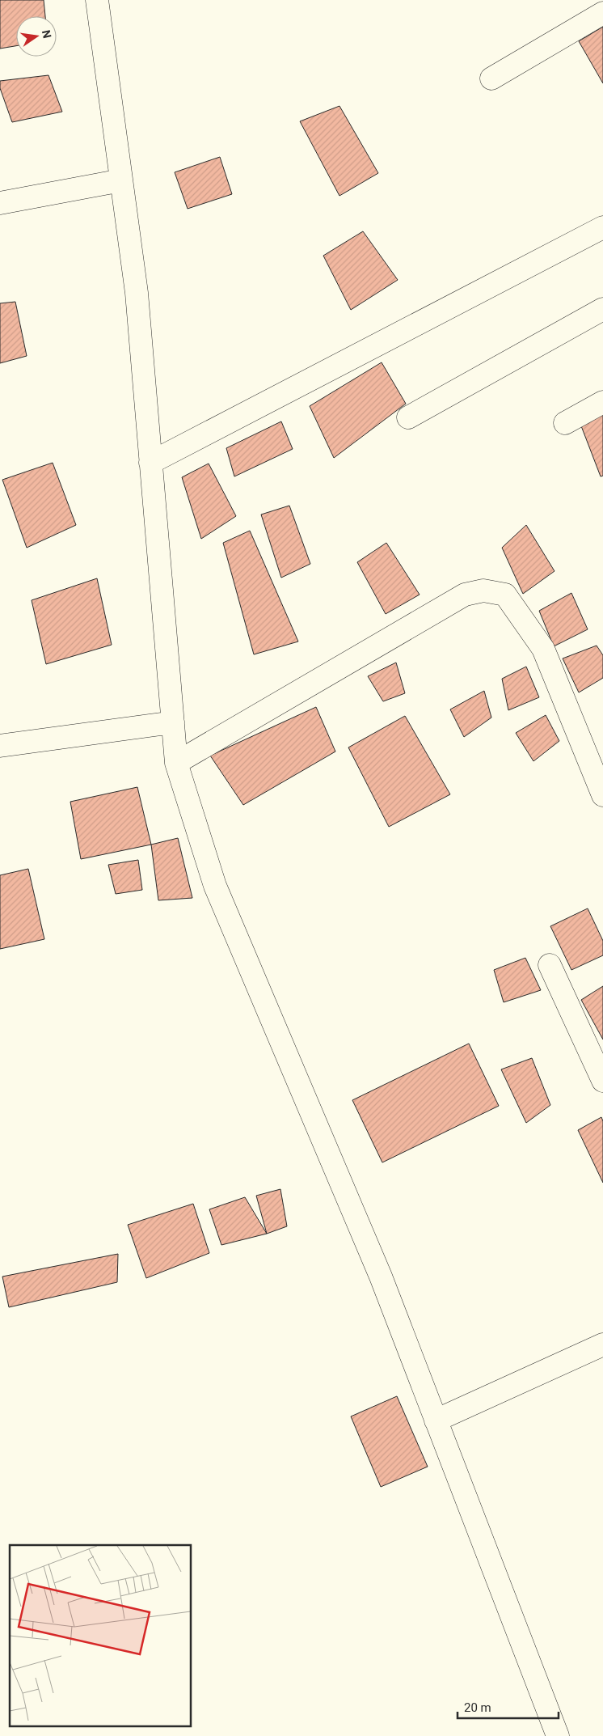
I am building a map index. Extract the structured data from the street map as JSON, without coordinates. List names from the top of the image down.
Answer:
{
  "scale_bar": "20 m",
  "north": "right"
}
